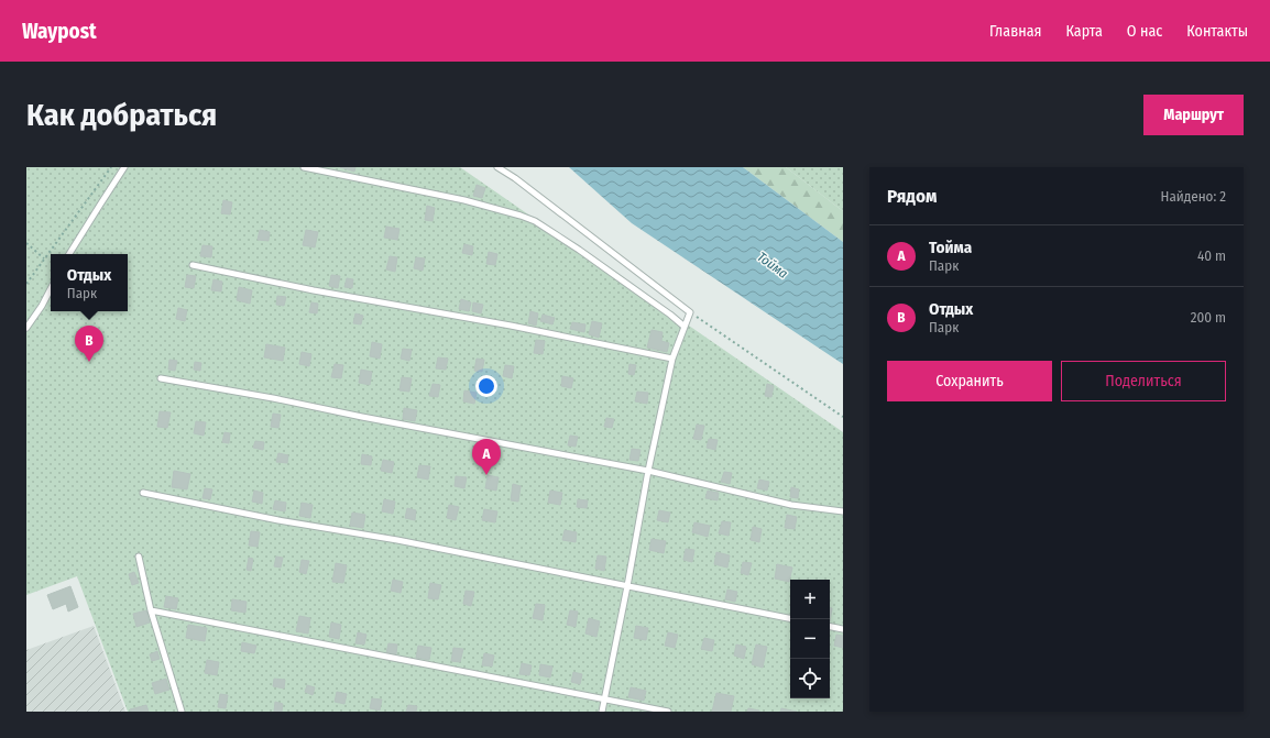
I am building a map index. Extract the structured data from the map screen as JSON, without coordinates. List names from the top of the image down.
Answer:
{
  "water": ["Тойма"],
  "page": {
    "header": "Waypost",
    "nav": [
      "Главная",
      "Карта",
      "О нас",
      "Контакты"
    ],
    "buttons": [
      "Маршрут",
      ["Сохранить", "Поделиться"]
    ],
    "title": "Как добраться",
    "heading": ["Рядом", "Найдено: 2"],
    "list": [
      {
        "mark": "A",
        "name": "Тойма",
        "note": "Парк",
        "value": "40 m"
      },
      {
        "mark": "B",
        "name": "Отдых",
        "note": "Парк",
        "value": "200 m"
      }
    ],
    "popup": ["Отдых", "Парк"],
    "pins": ["B", "A"],
    "map_buttons": ["+", "−"]
  }
}
